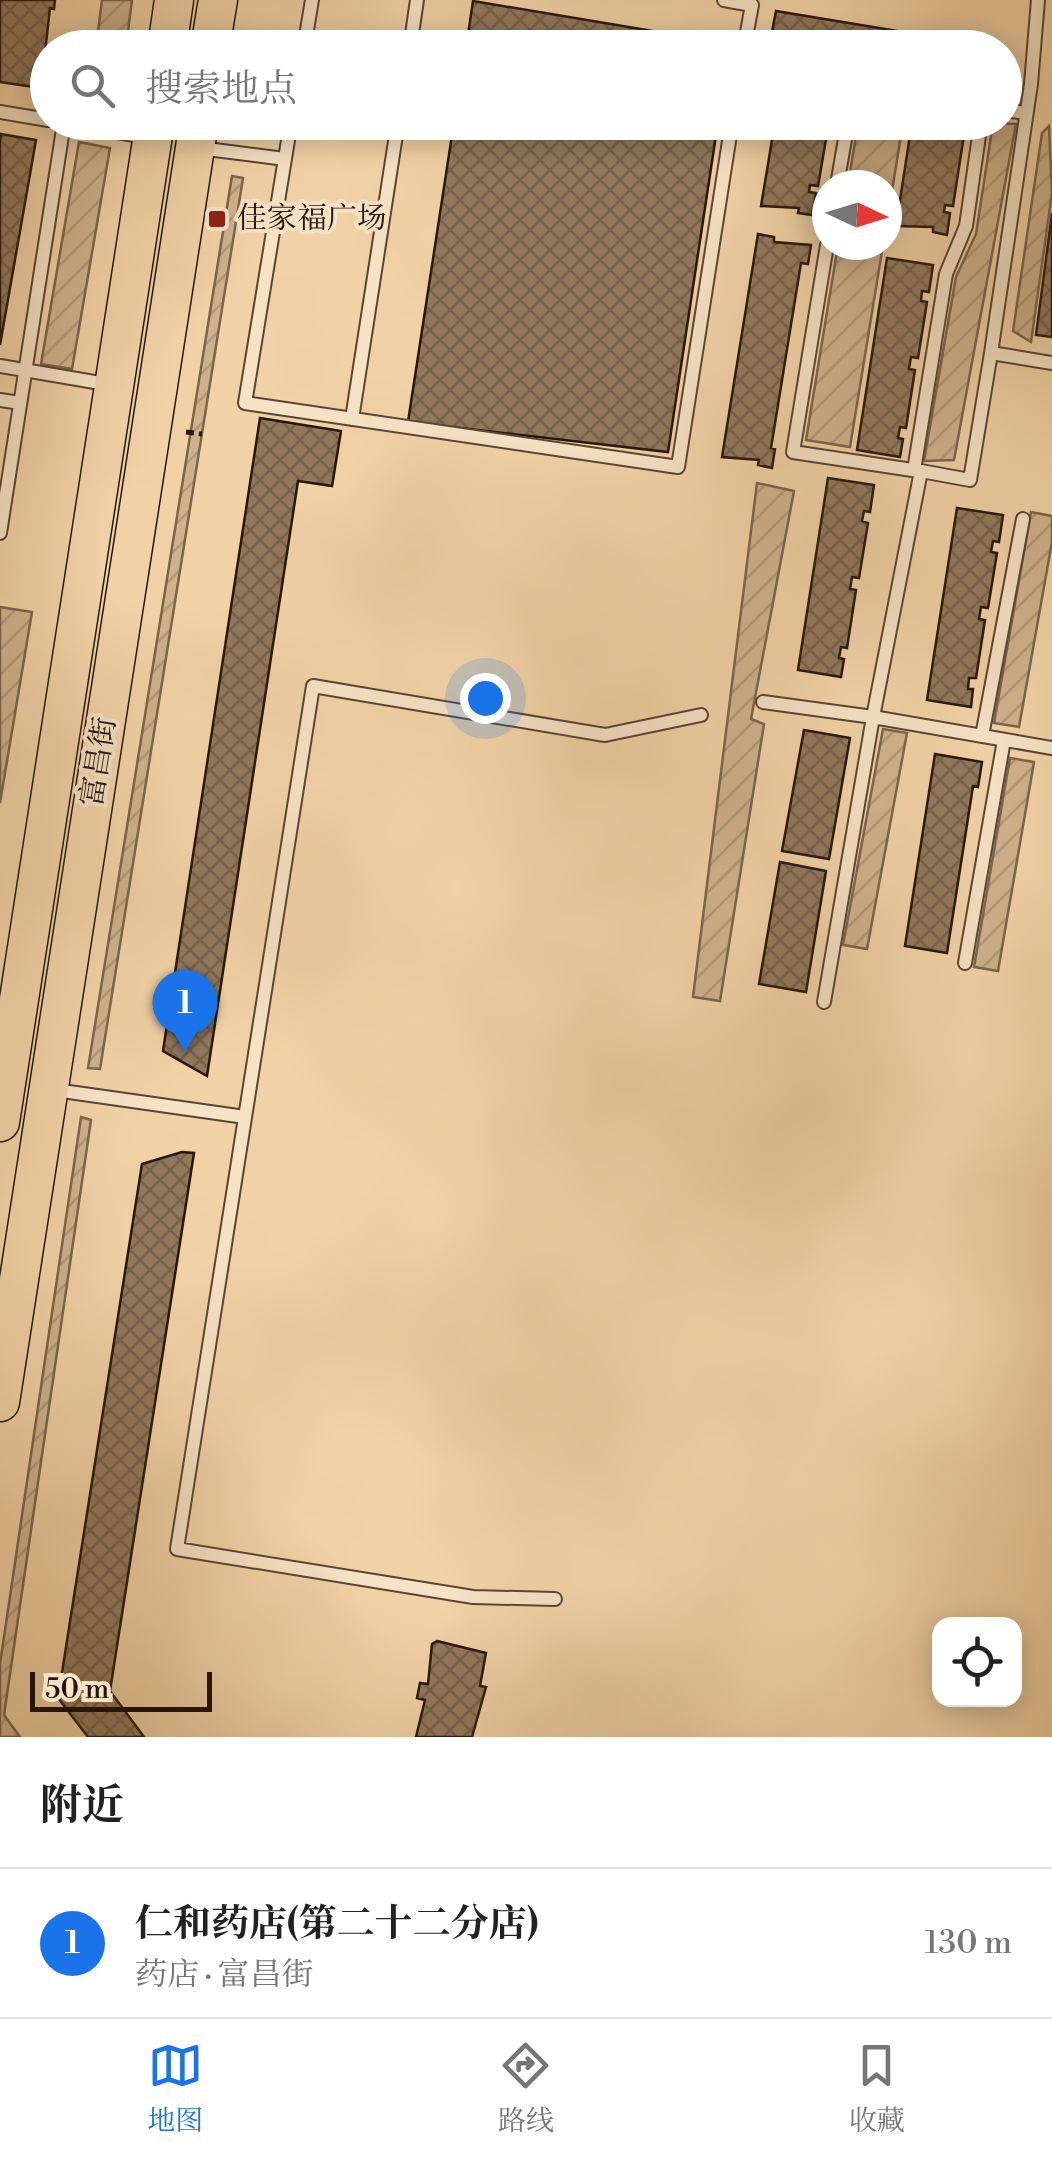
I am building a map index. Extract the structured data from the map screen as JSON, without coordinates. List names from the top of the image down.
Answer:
{
  "streets": {
    "main road": ["富昌街"]
  },
  "places": {
    "transit": ["佳家福广场"]
  },
  "scale_bar": "50 m",
  "north": "right",
  "page": {
    "search": "搜索地点",
    "pins": "1",
    "scale": "50 m",
    "heading": "附近",
    "list": [
      {
        "mark": "1",
        "name": "仁和药店(第二十二分店)",
        "note": "药店 · 富昌街",
        "value": "130 m"
      }
    ],
    "nav": ["地图", "路线", "收藏"]
  }
}
